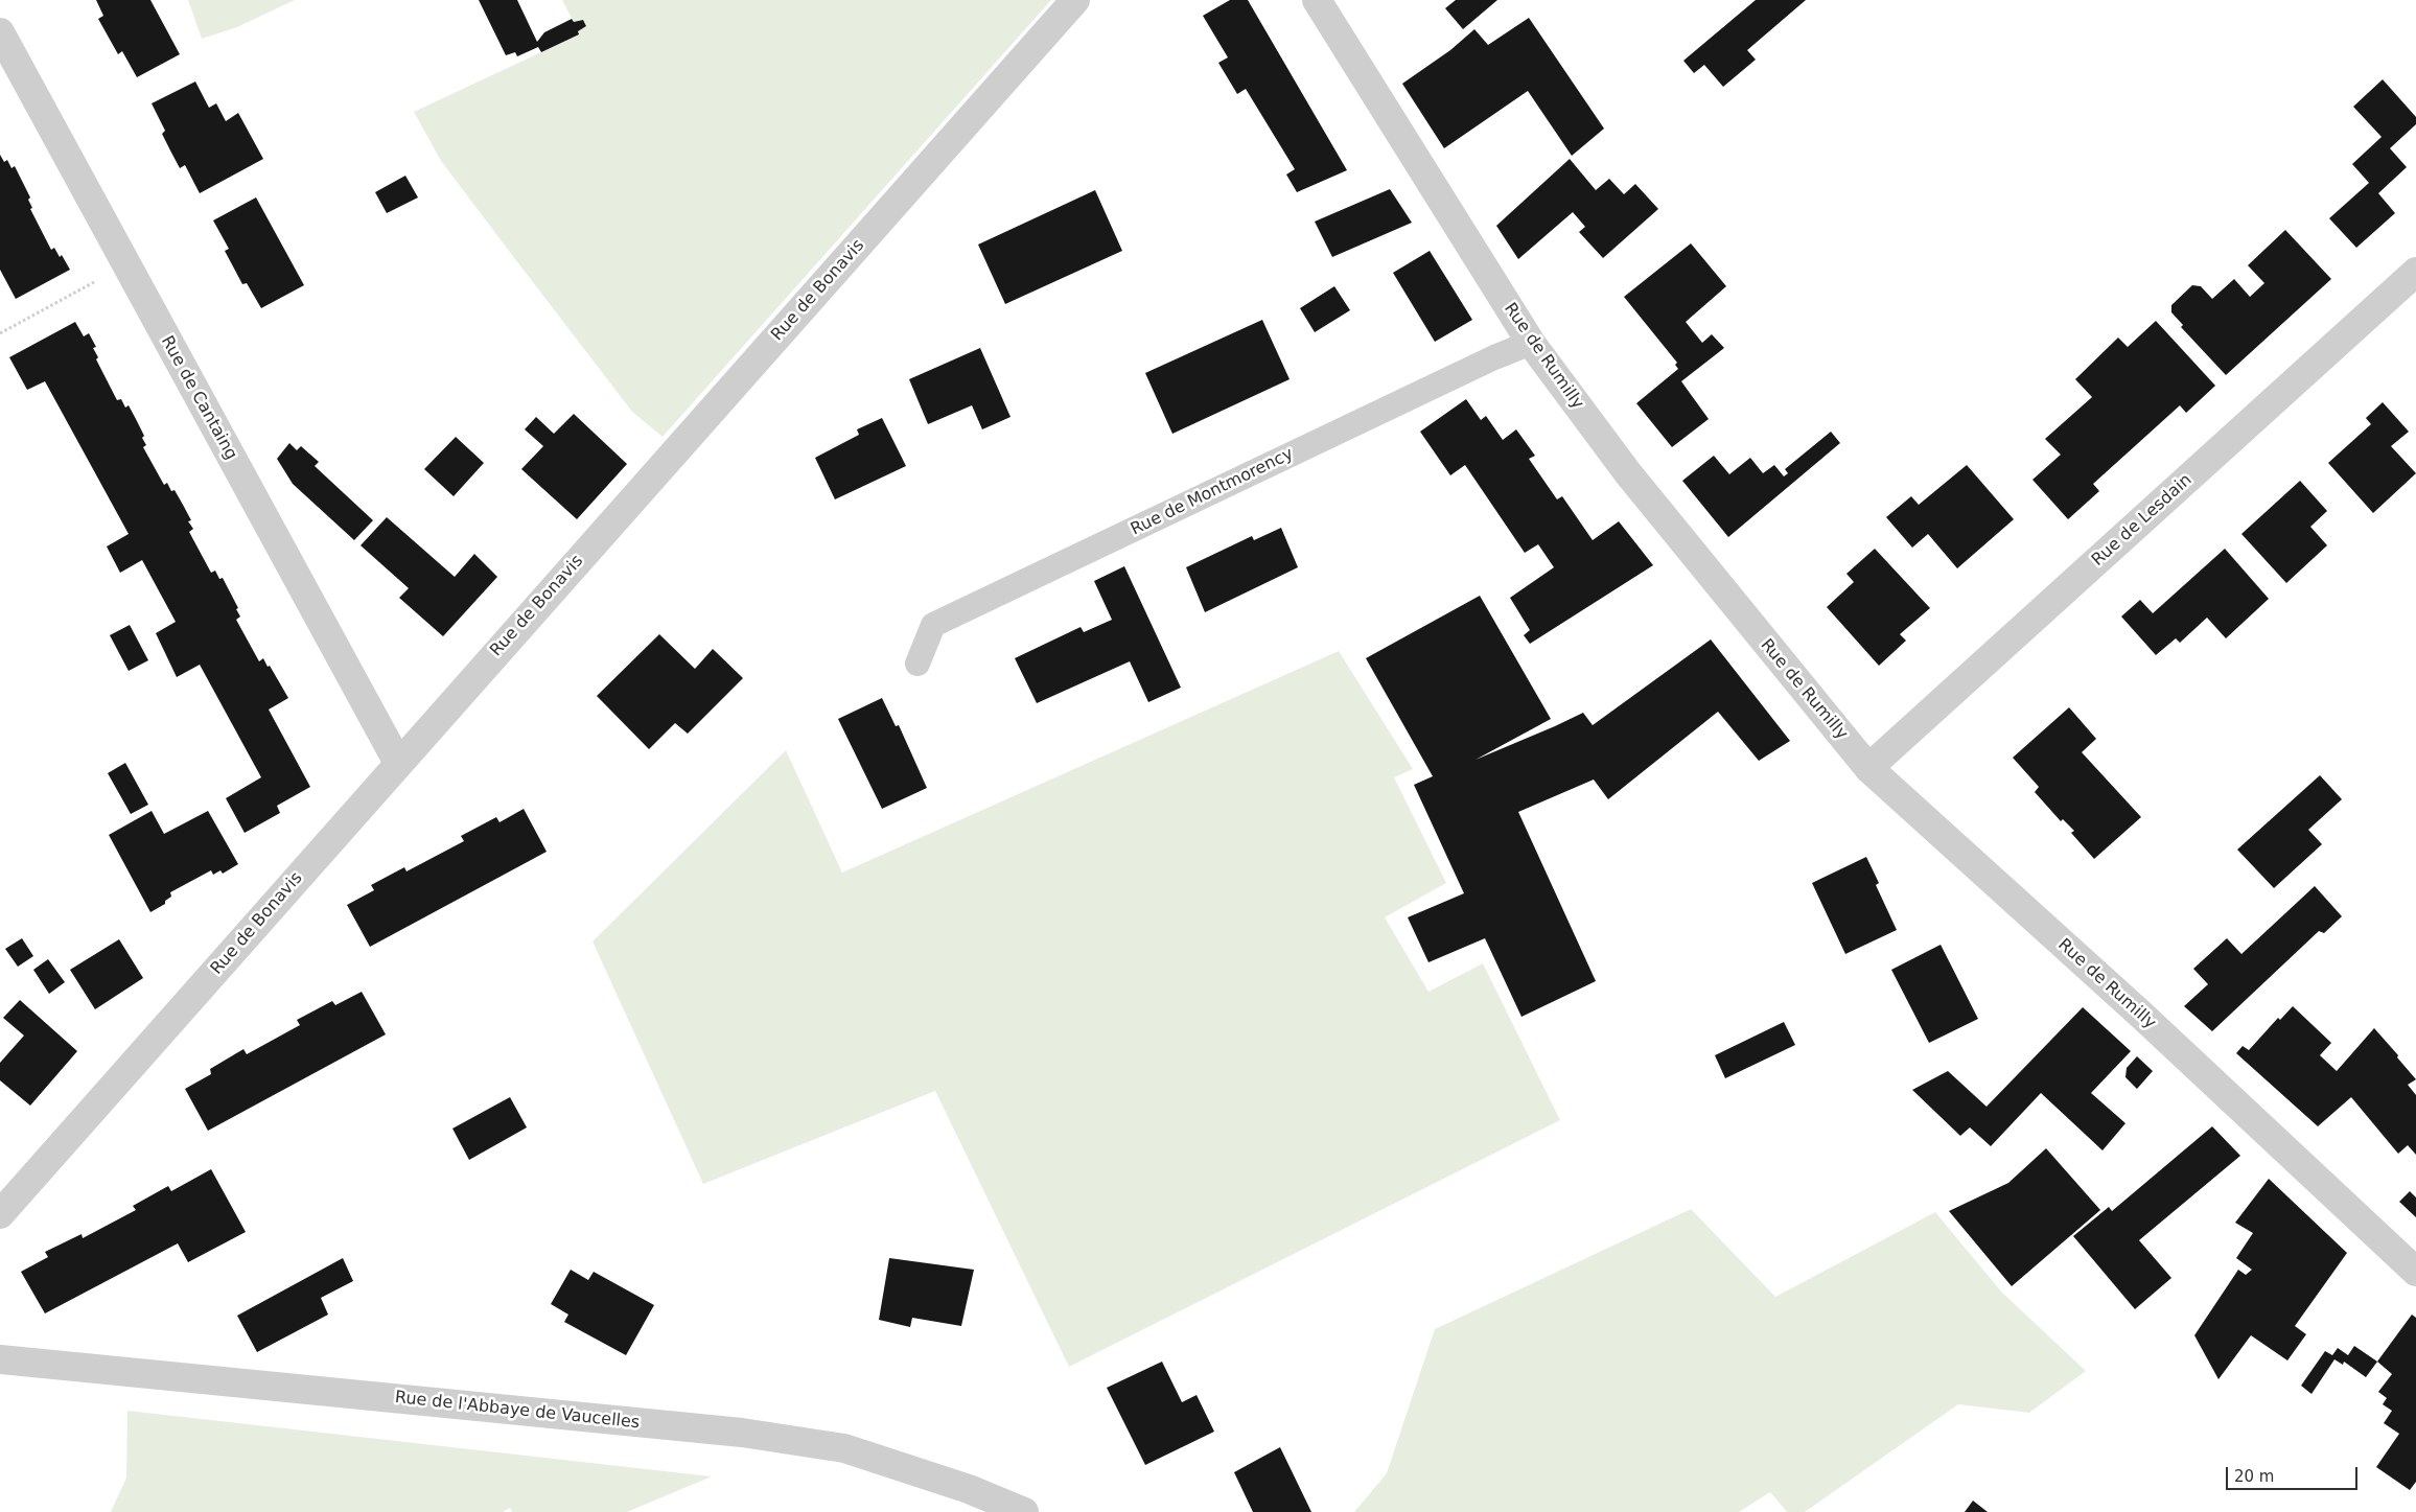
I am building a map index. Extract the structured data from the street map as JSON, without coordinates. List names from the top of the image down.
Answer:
{
  "streets": {
    "street": [
      "Rue de Bonavis",
      "Rue de Rumilly",
      "Rue de Cantaing",
      "Rue de Lesdain",
      "Rue de l'Abbaye de Vaucelles"
    ],
    "lane": ["Rue de Montmorency"]
  },
  "crossings": [
    ["Rue de Bonavis", "Rue de Cantaing"],
    ["Rue de Rumilly", "Rue de Montmorency"],
    ["Rue de Rumilly", "Rue de Lesdain"]
  ],
  "scale_bar": "20 m"
}
